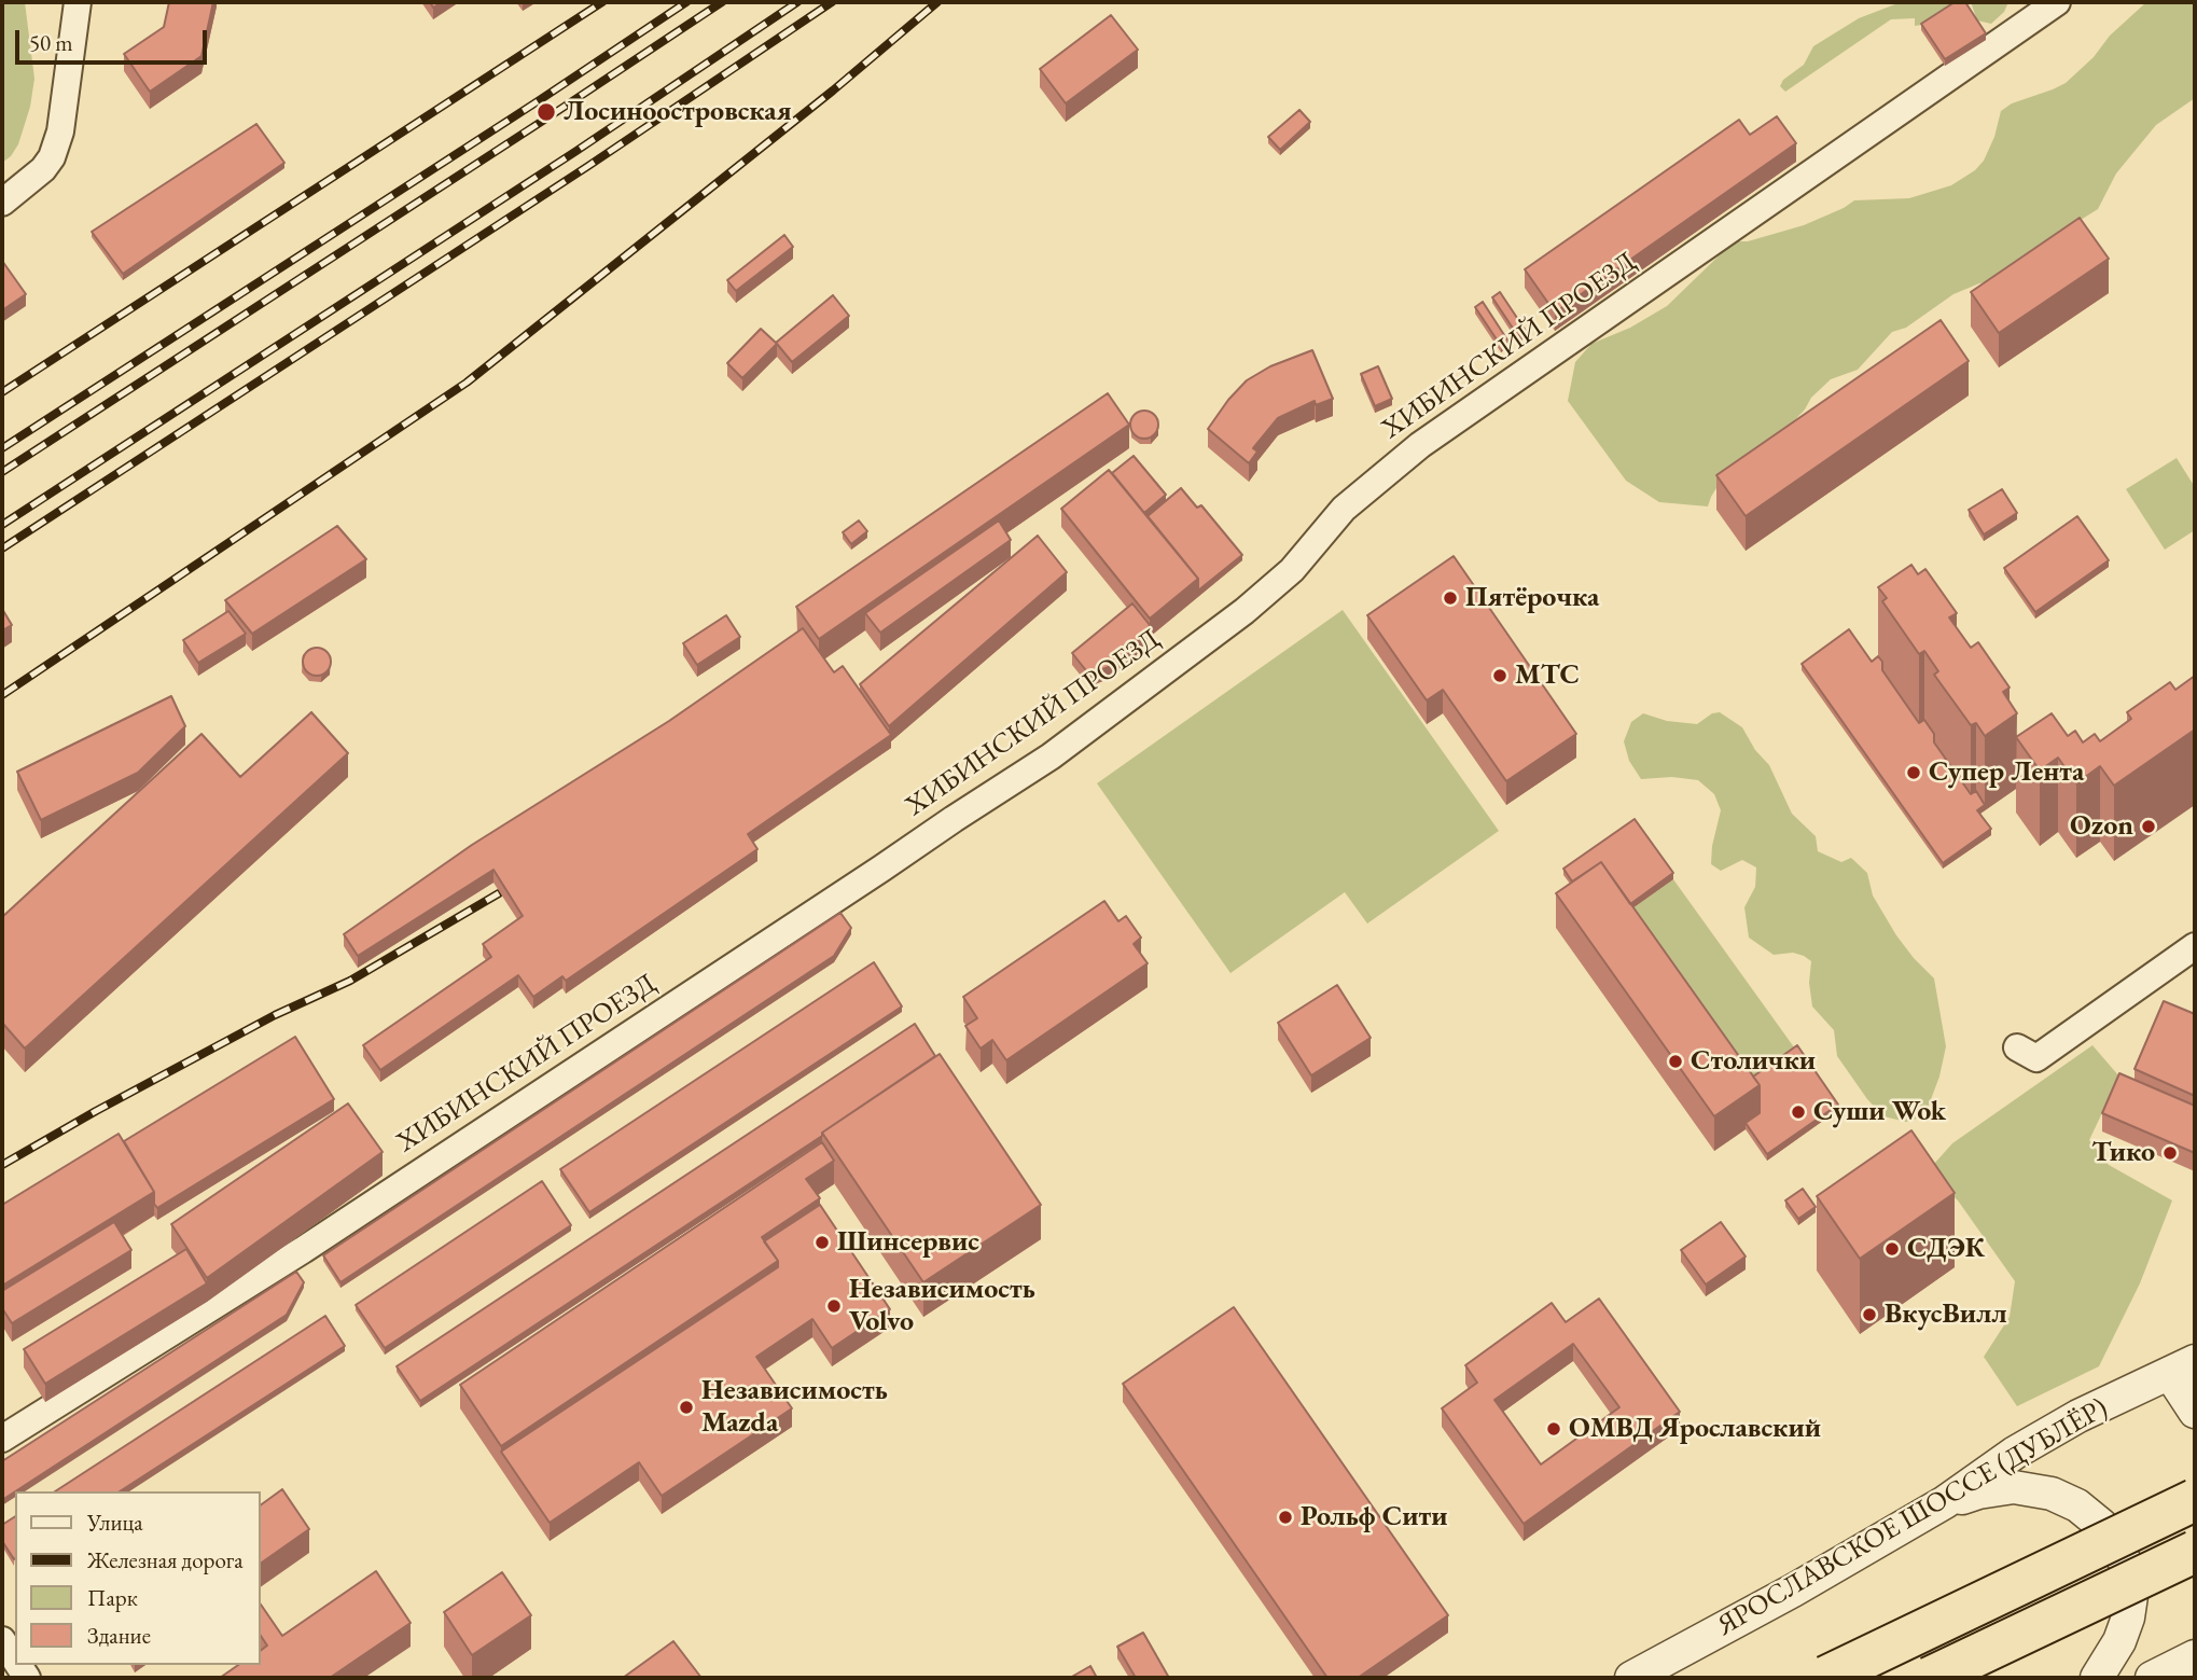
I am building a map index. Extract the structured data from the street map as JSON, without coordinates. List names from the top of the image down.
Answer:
{
  "streets": {
    "street": ["ХИБИНСКИЙ ПРОЕЗД", "ЯРОСЛАВСКОЕ ШОССЕ (ДУБЛЁР)"]
  },
  "places": [
    "Лосиноостровская",
    "Пятёрочка",
    "МТС",
    "Супер Лента",
    "Ozon",
    "Столички",
    "Суши Wok",
    "Тико",
    "Шинсервис",
    "СДЭК",
    "Независимость Volvo",
    "ВкусВилл",
    "Независимость Mazda",
    "ОМВД Ярославский",
    "Рольф Сити"
  ],
  "legend": [
    "Улица",
    "Железная дорога",
    "Парк",
    "Здание"
  ],
  "scale_bar": "50 m"
}
